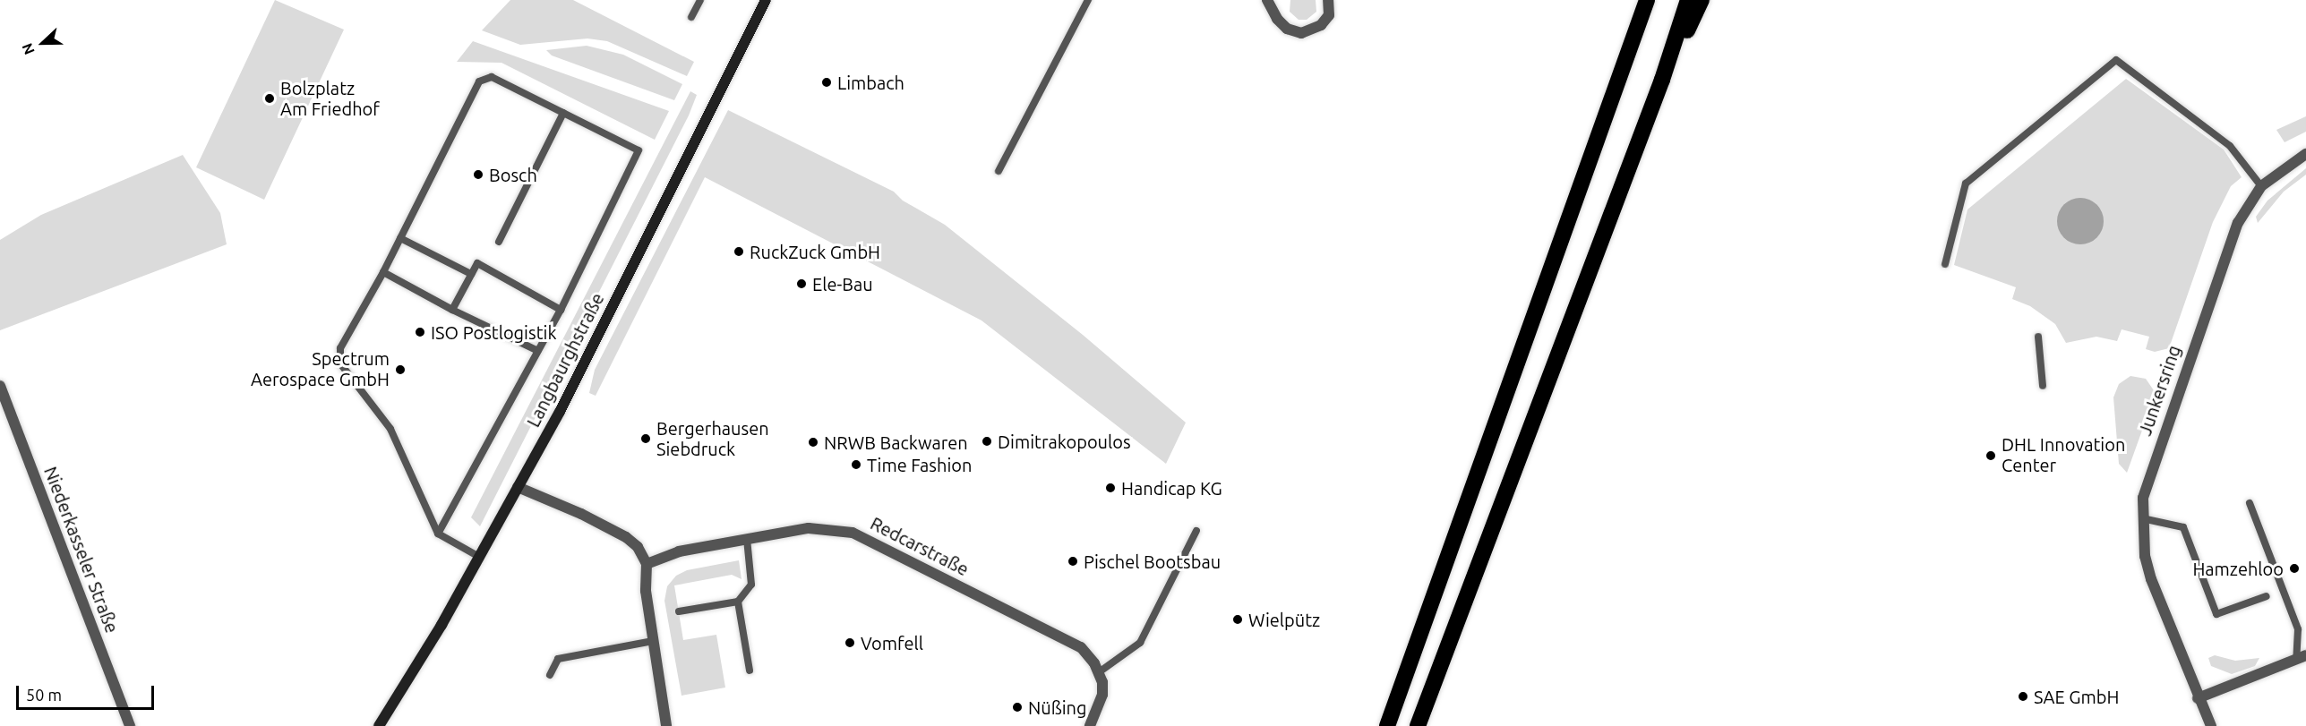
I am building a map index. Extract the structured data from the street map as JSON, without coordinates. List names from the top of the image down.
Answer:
{
  "streets": {
    "main road": ["Langbaurghstraße"],
    "street": ["Junkersring", "Redcarstraße", "Niederkasseler Straße"]
  },
  "places": [
    "Limbach",
    "Bolzplatz Am Friedhof",
    "Bosch",
    "RuckZuck GmbH",
    "Ele-Bau",
    "ISO Postlogistik",
    "Spectrum Aerospace GmbH",
    "Bergerhausen Siebdruck",
    "Dimitrakopoulos",
    "NRWB Backwaren",
    "DHL Innovation Center",
    "Time Fashion",
    "Handicap KG",
    "Pischel Bootsbau",
    "Hamzehloo",
    "Wielpütz",
    "Vomfell",
    "SAE GmbH",
    "Nüßing"
  ],
  "scale_bar": "50 m",
  "north": "left"
}
